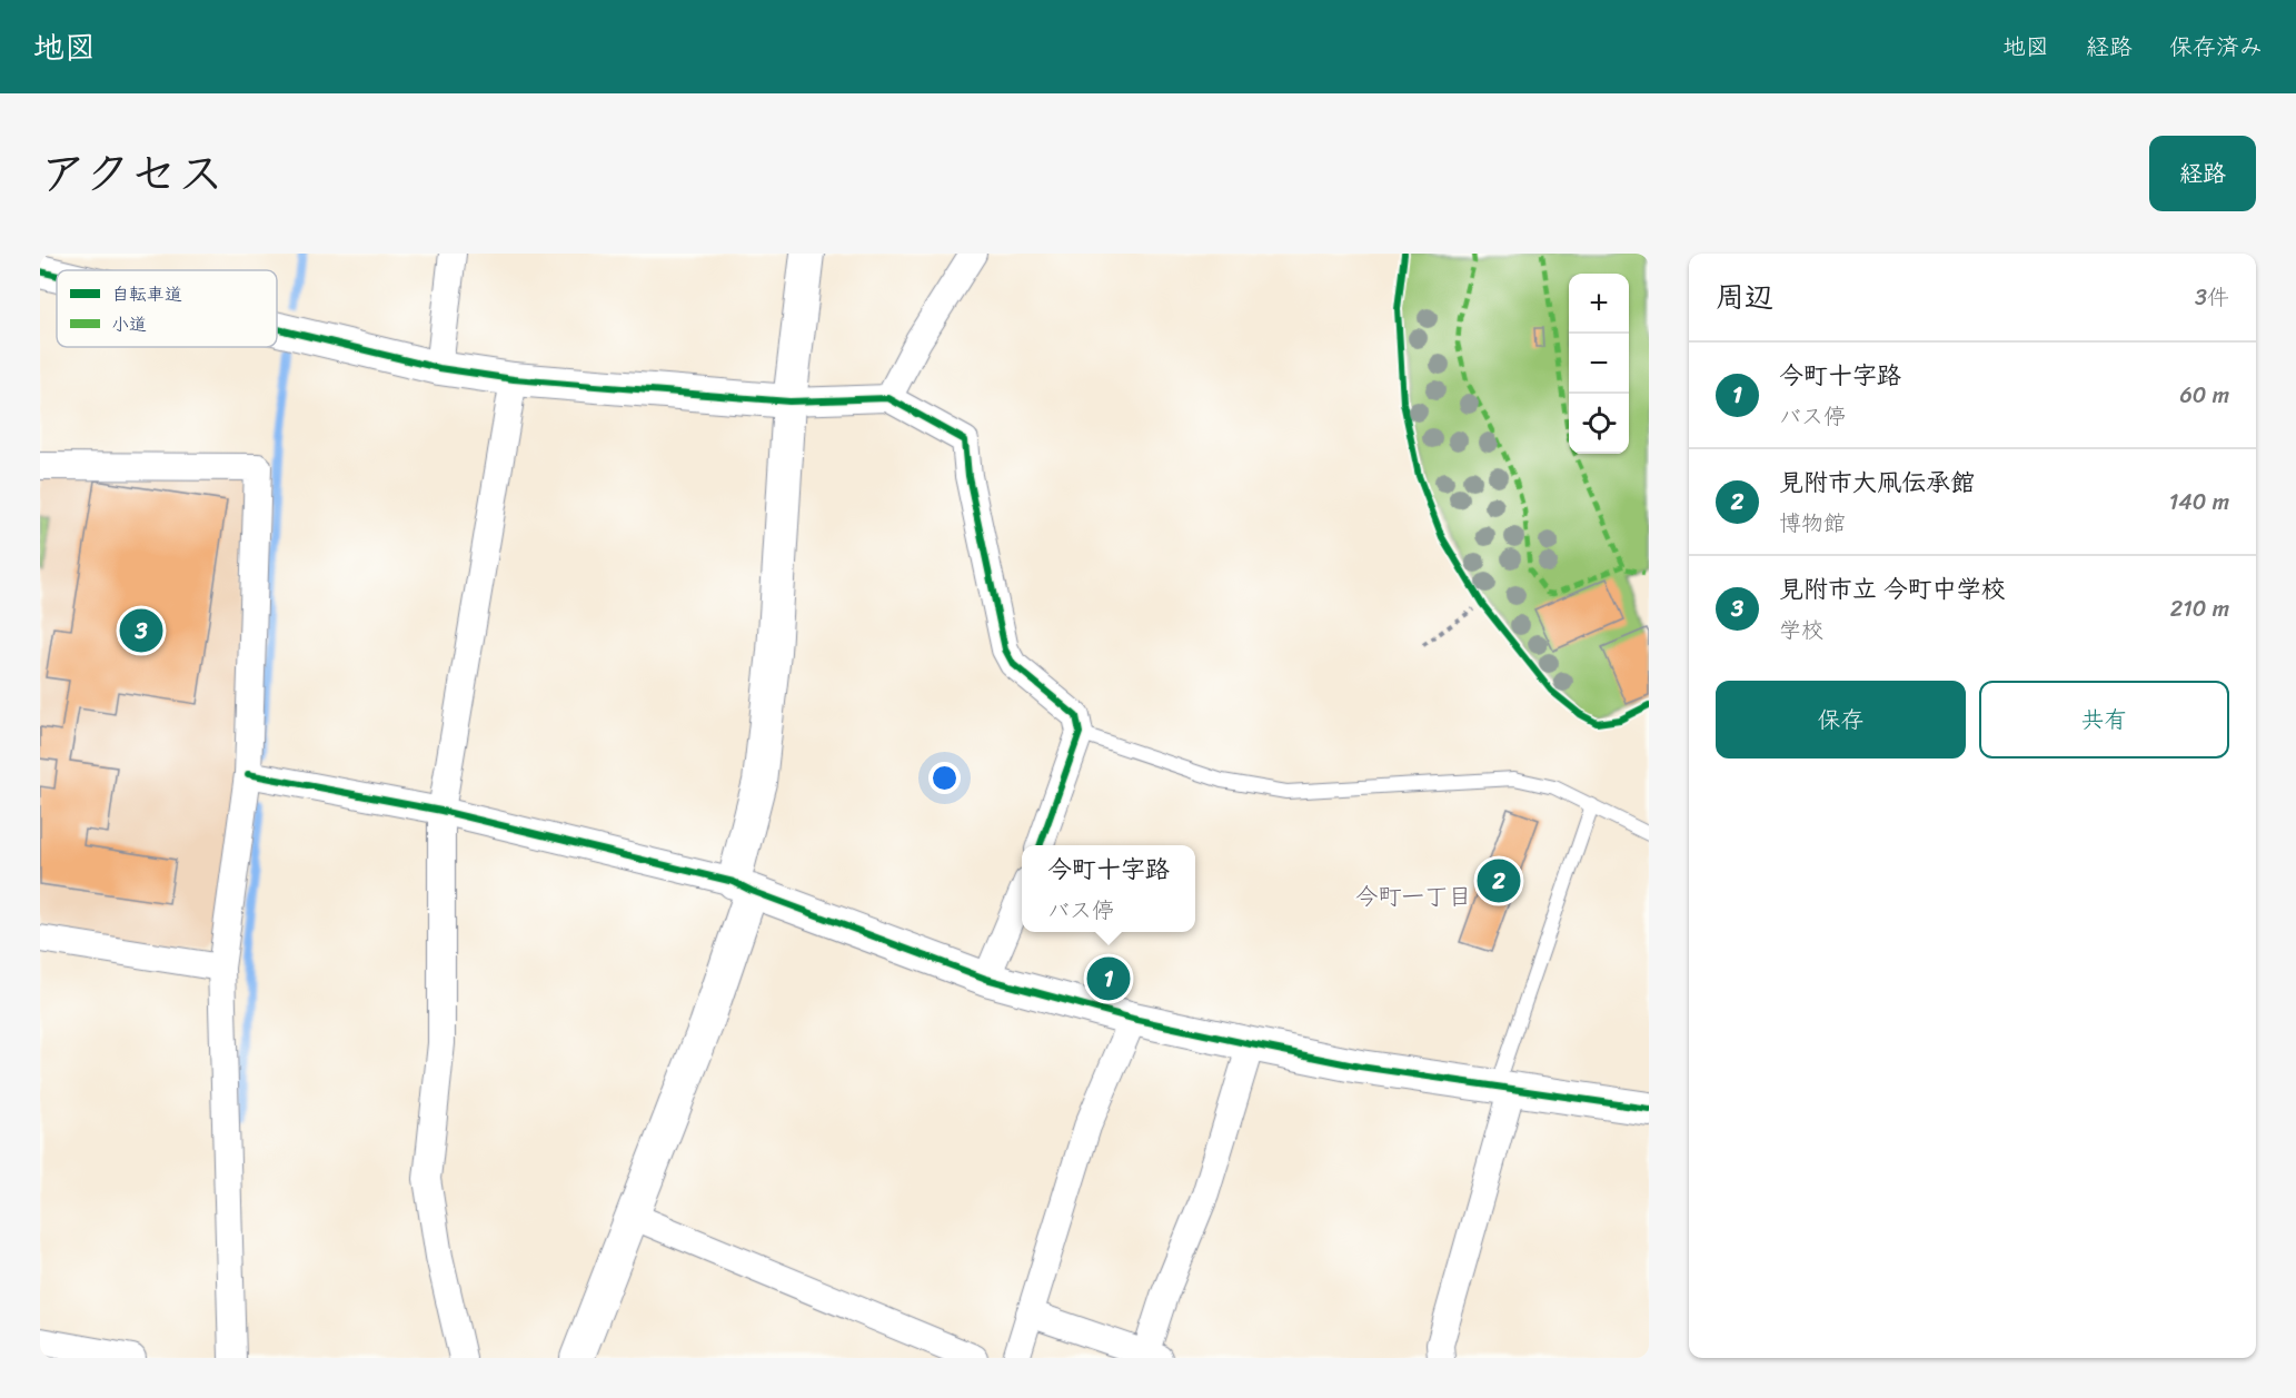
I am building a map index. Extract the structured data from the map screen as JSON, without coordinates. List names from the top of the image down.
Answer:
{
  "districts": ["今町一丁目"],
  "legend": ["自転車道", "小道"],
  "page": {
    "header": "地図",
    "nav": ["地図", "経路", "保存済み"],
    "title": "アクセス",
    "buttons": [
      "経路",
      ["保存", "共有"]
    ],
    "heading": ["周辺", "3件"],
    "map_buttons": ["+", "−"],
    "list": [
      {
        "mark": "1",
        "name": "今町十字路",
        "note": "バス停",
        "value": "60 m"
      },
      {
        "mark": "2",
        "name": "見附市大凧伝承館",
        "note": "博物館",
        "value": "140 m"
      },
      {
        "mark": "3",
        "name": "見附市立 今町中学校",
        "note": "学校",
        "value": "210 m"
      }
    ],
    "pins": ["3", "2", "1"],
    "popup": ["今町十字路", "バス停"]
  }
}
